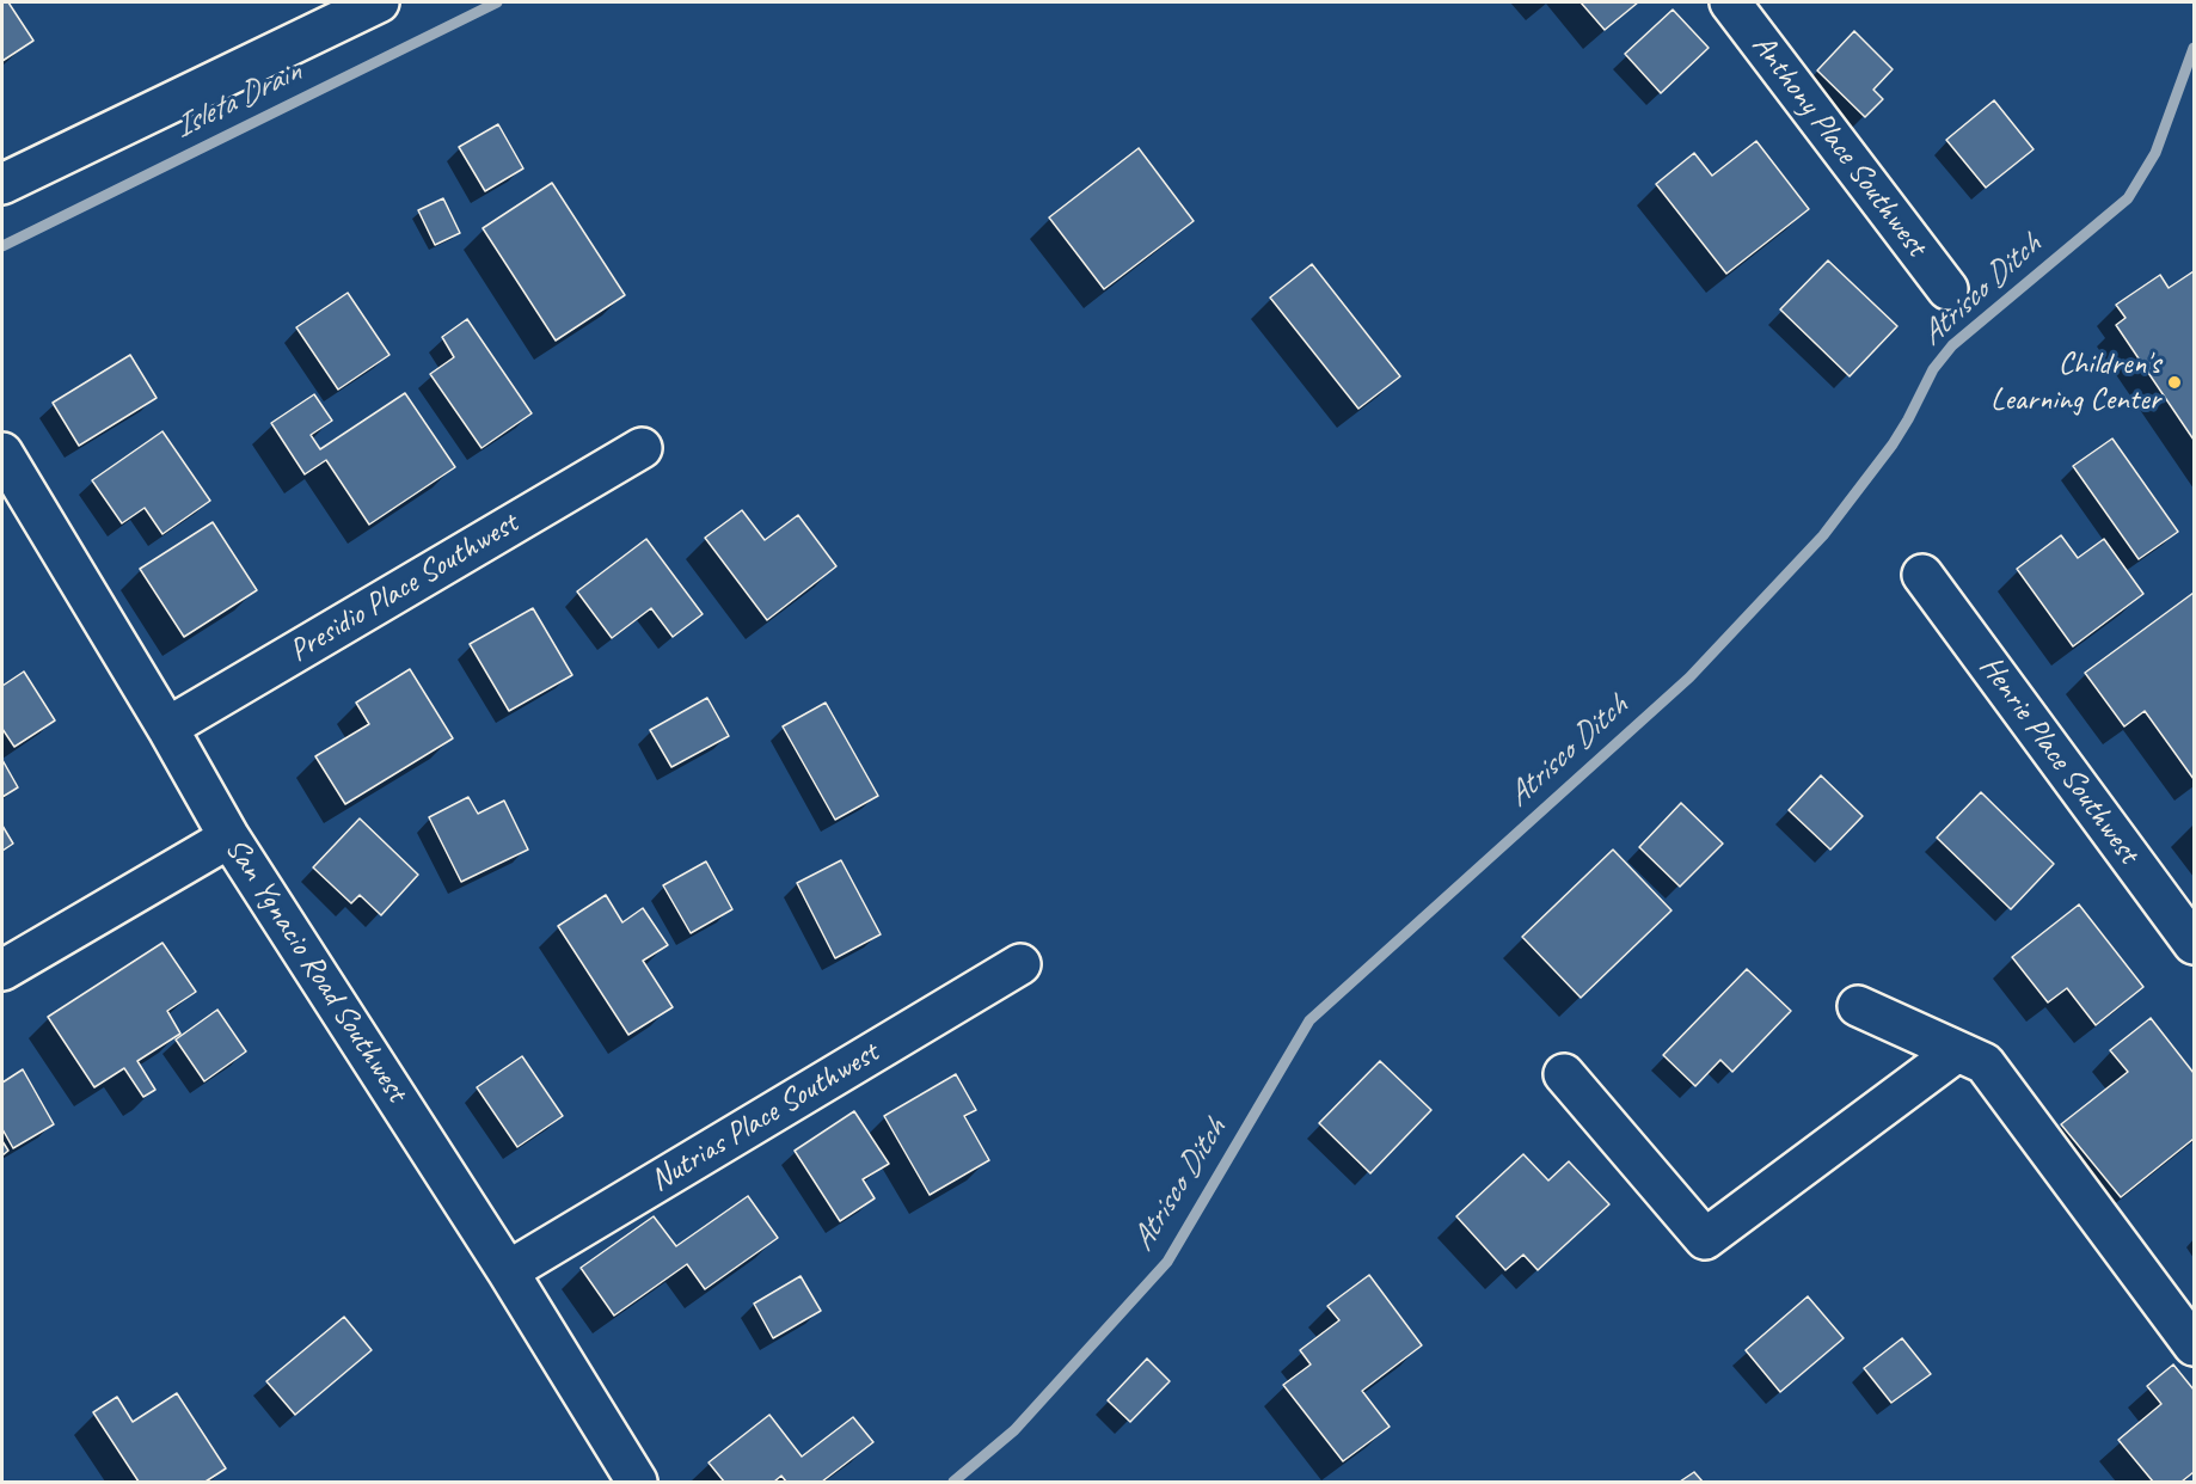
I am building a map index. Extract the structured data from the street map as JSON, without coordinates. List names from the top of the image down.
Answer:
{
  "streets": {
    "street": [
      "Anthony Place Southwest",
      "Presidio Place Southwest",
      "Henrie Place Southwest",
      "San Ygnacio Road Southwest",
      "Nutrias Place Southwest"
    ]
  },
  "crossings": [
    ["Presidio Place Southwest", "San Ygnacio Road Southwest"],
    ["San Ygnacio Road Southwest", "Nutrias Place Southwest"]
  ],
  "water": ["Isleta Drain", "Atrisco Ditch"],
  "places": ["Children's Learning Center"]
}
